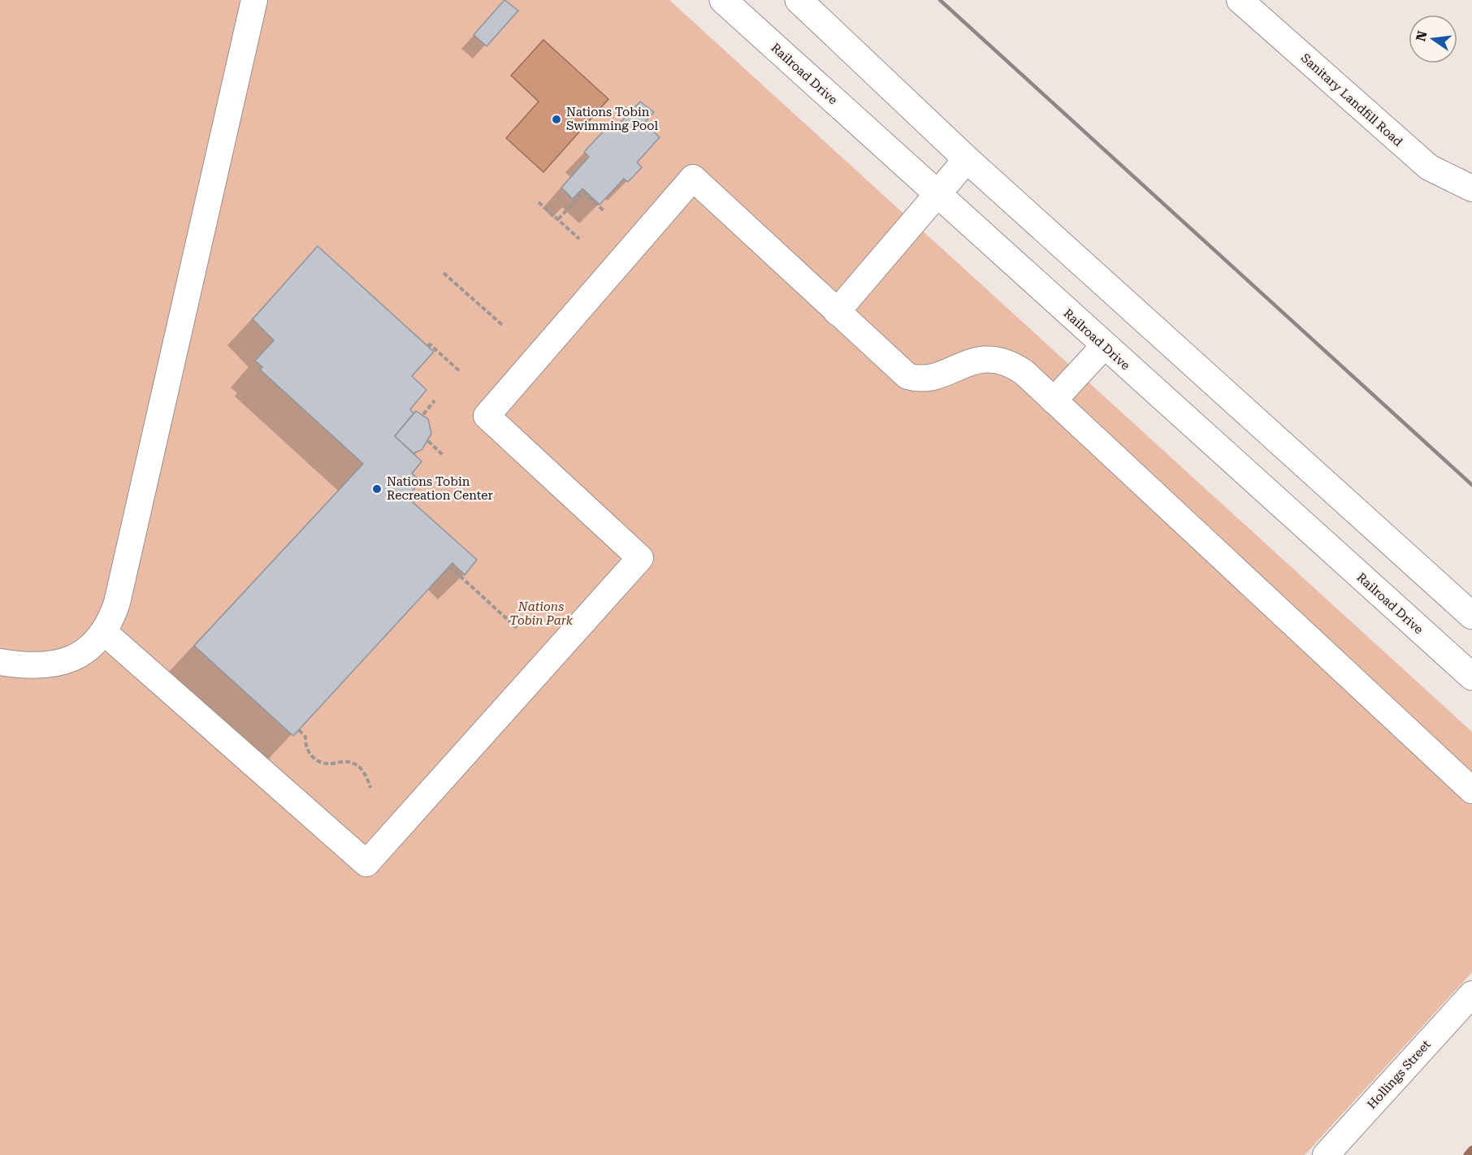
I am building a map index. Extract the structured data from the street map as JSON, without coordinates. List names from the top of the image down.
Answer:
{
  "streets": {
    "main road": ["Railroad Drive"],
    "street": ["Sanitary Landfill Road", "Hollings Street"]
  },
  "parks": ["Nations Tobin Park"],
  "places": ["Nations Tobin Swimming Pool", "Nations Tobin Recreation Center"],
  "north": "left"
}
